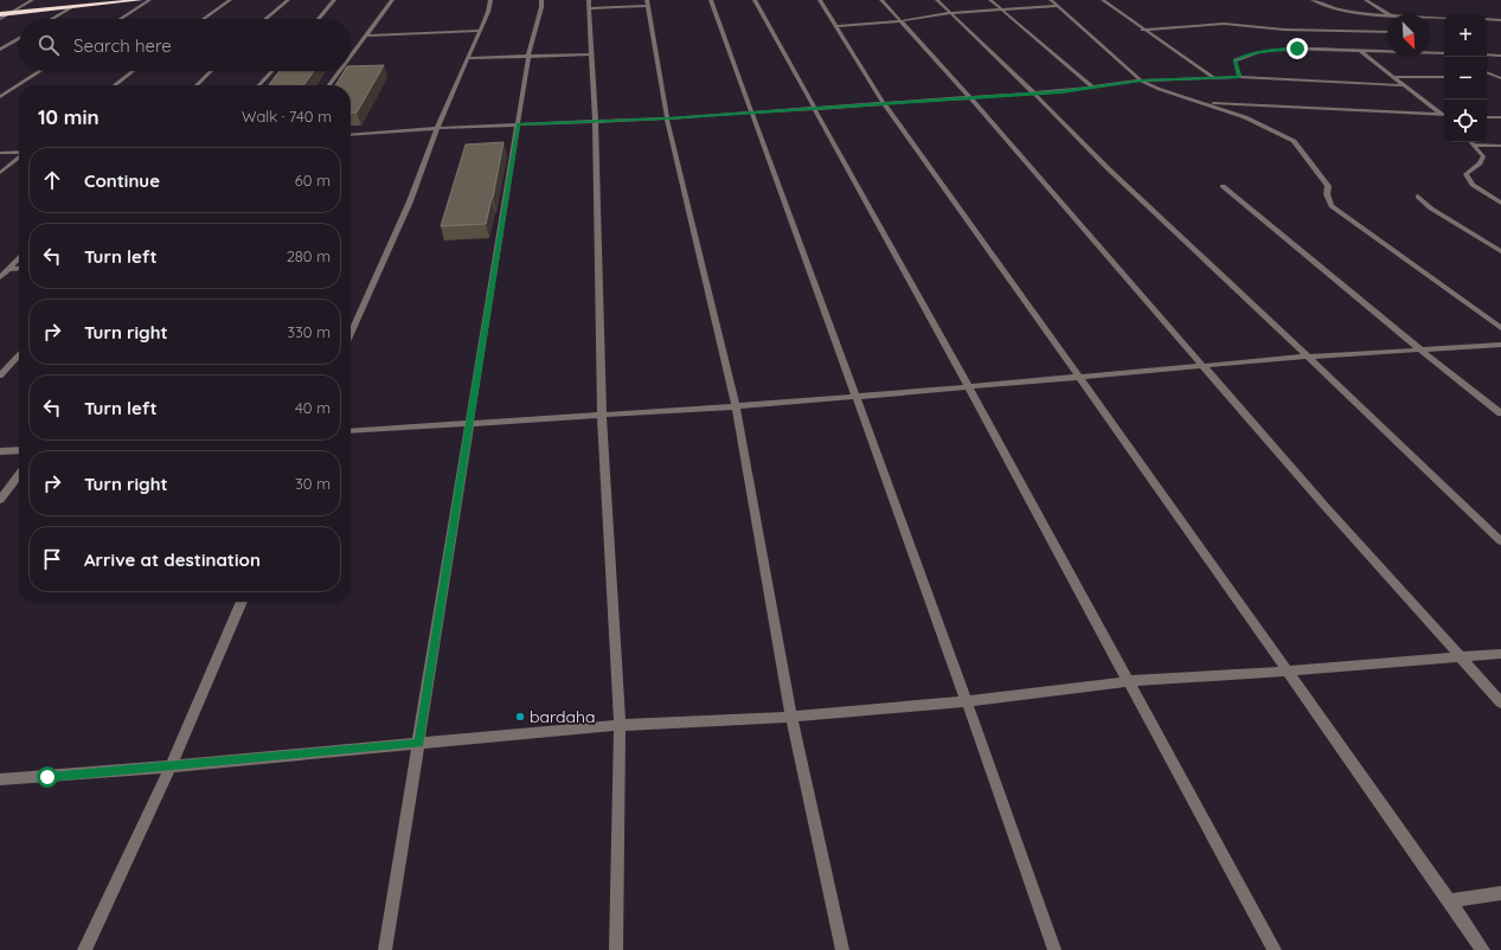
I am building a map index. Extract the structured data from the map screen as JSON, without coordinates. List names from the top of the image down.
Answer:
{
  "places": ["bardaha"],
  "north": "bottom right",
  "page": {
    "map_buttons": ["+", "−"],
    "search": "Search here",
    "heading": ["10 min", "Walk · 740 m"],
    "list": [
      ["Continue", "60 m"],
      ["Turn left", "280 m"],
      ["Turn right", "330 m"],
      ["Turn left", "40 m"],
      ["Turn right", "30 m"],
      "Arrive at destination"
    ]
  }
}
